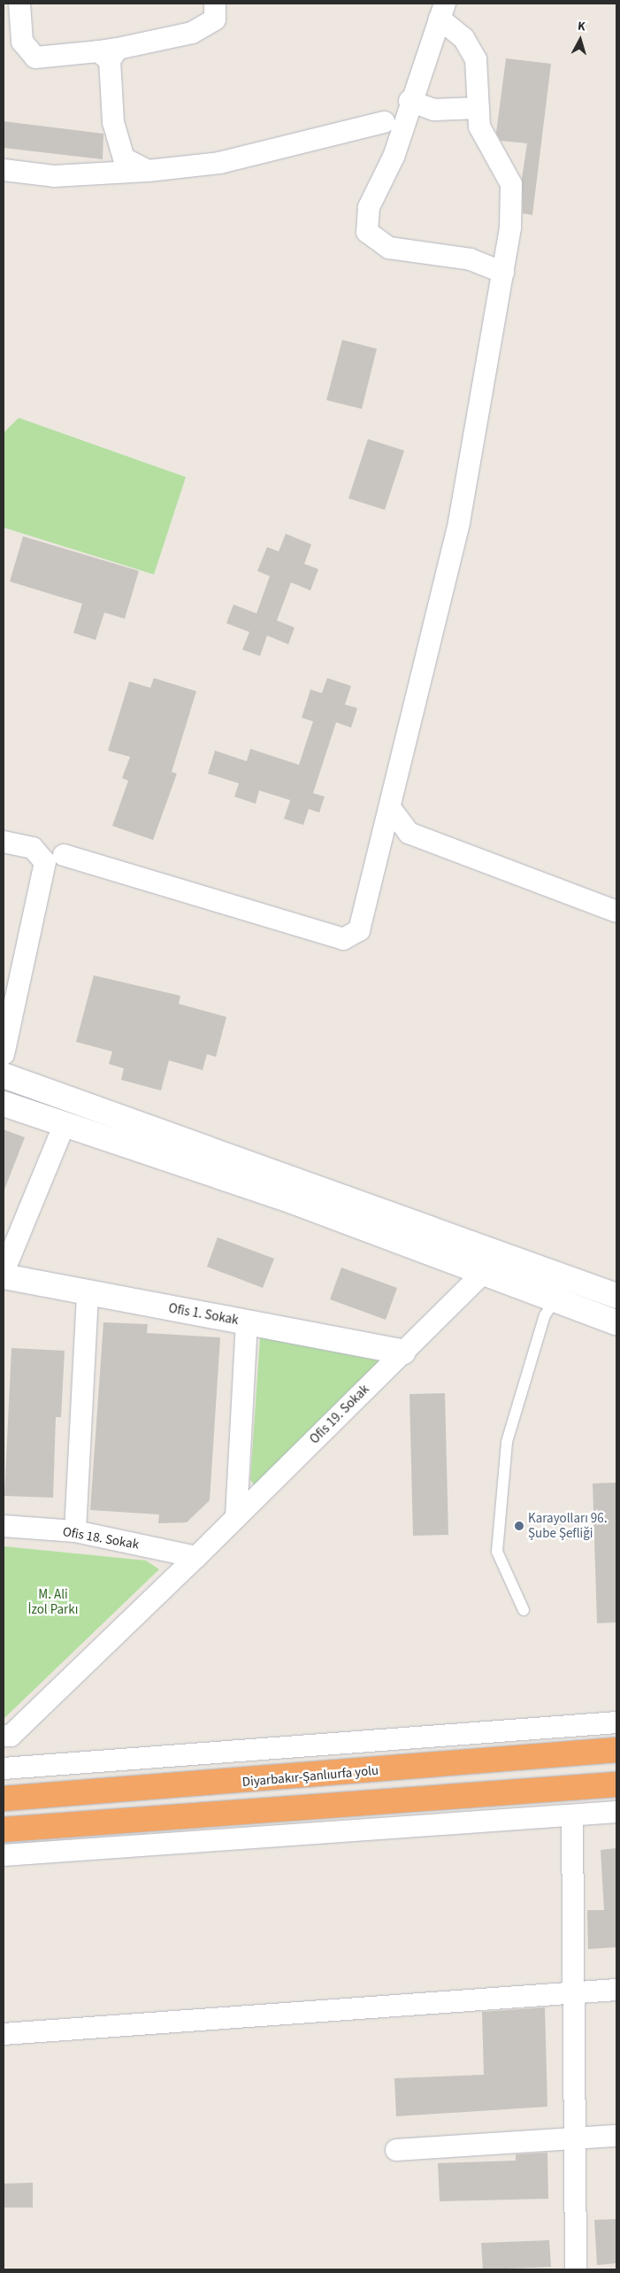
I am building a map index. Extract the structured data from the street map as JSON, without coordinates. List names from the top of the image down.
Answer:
{
  "streets": {
    "highway": ["Diyarbakır-Şanlıurfa yolu"],
    "main road": ["Ofis 1. Sokak"],
    "street": ["Ofis 19. Sokak", "Ofis 18. Sokak"]
  },
  "crossings": [
    ["Ofis 1. Sokak", "Ofis 19. Sokak"],
    ["Ofis 19. Sokak", "Ofis 18. Sokak"]
  ],
  "parks": ["M. Ali İzol Parkı"],
  "places": ["Karayolları 96. Şube Şefliği"],
  "north": "top"
}
